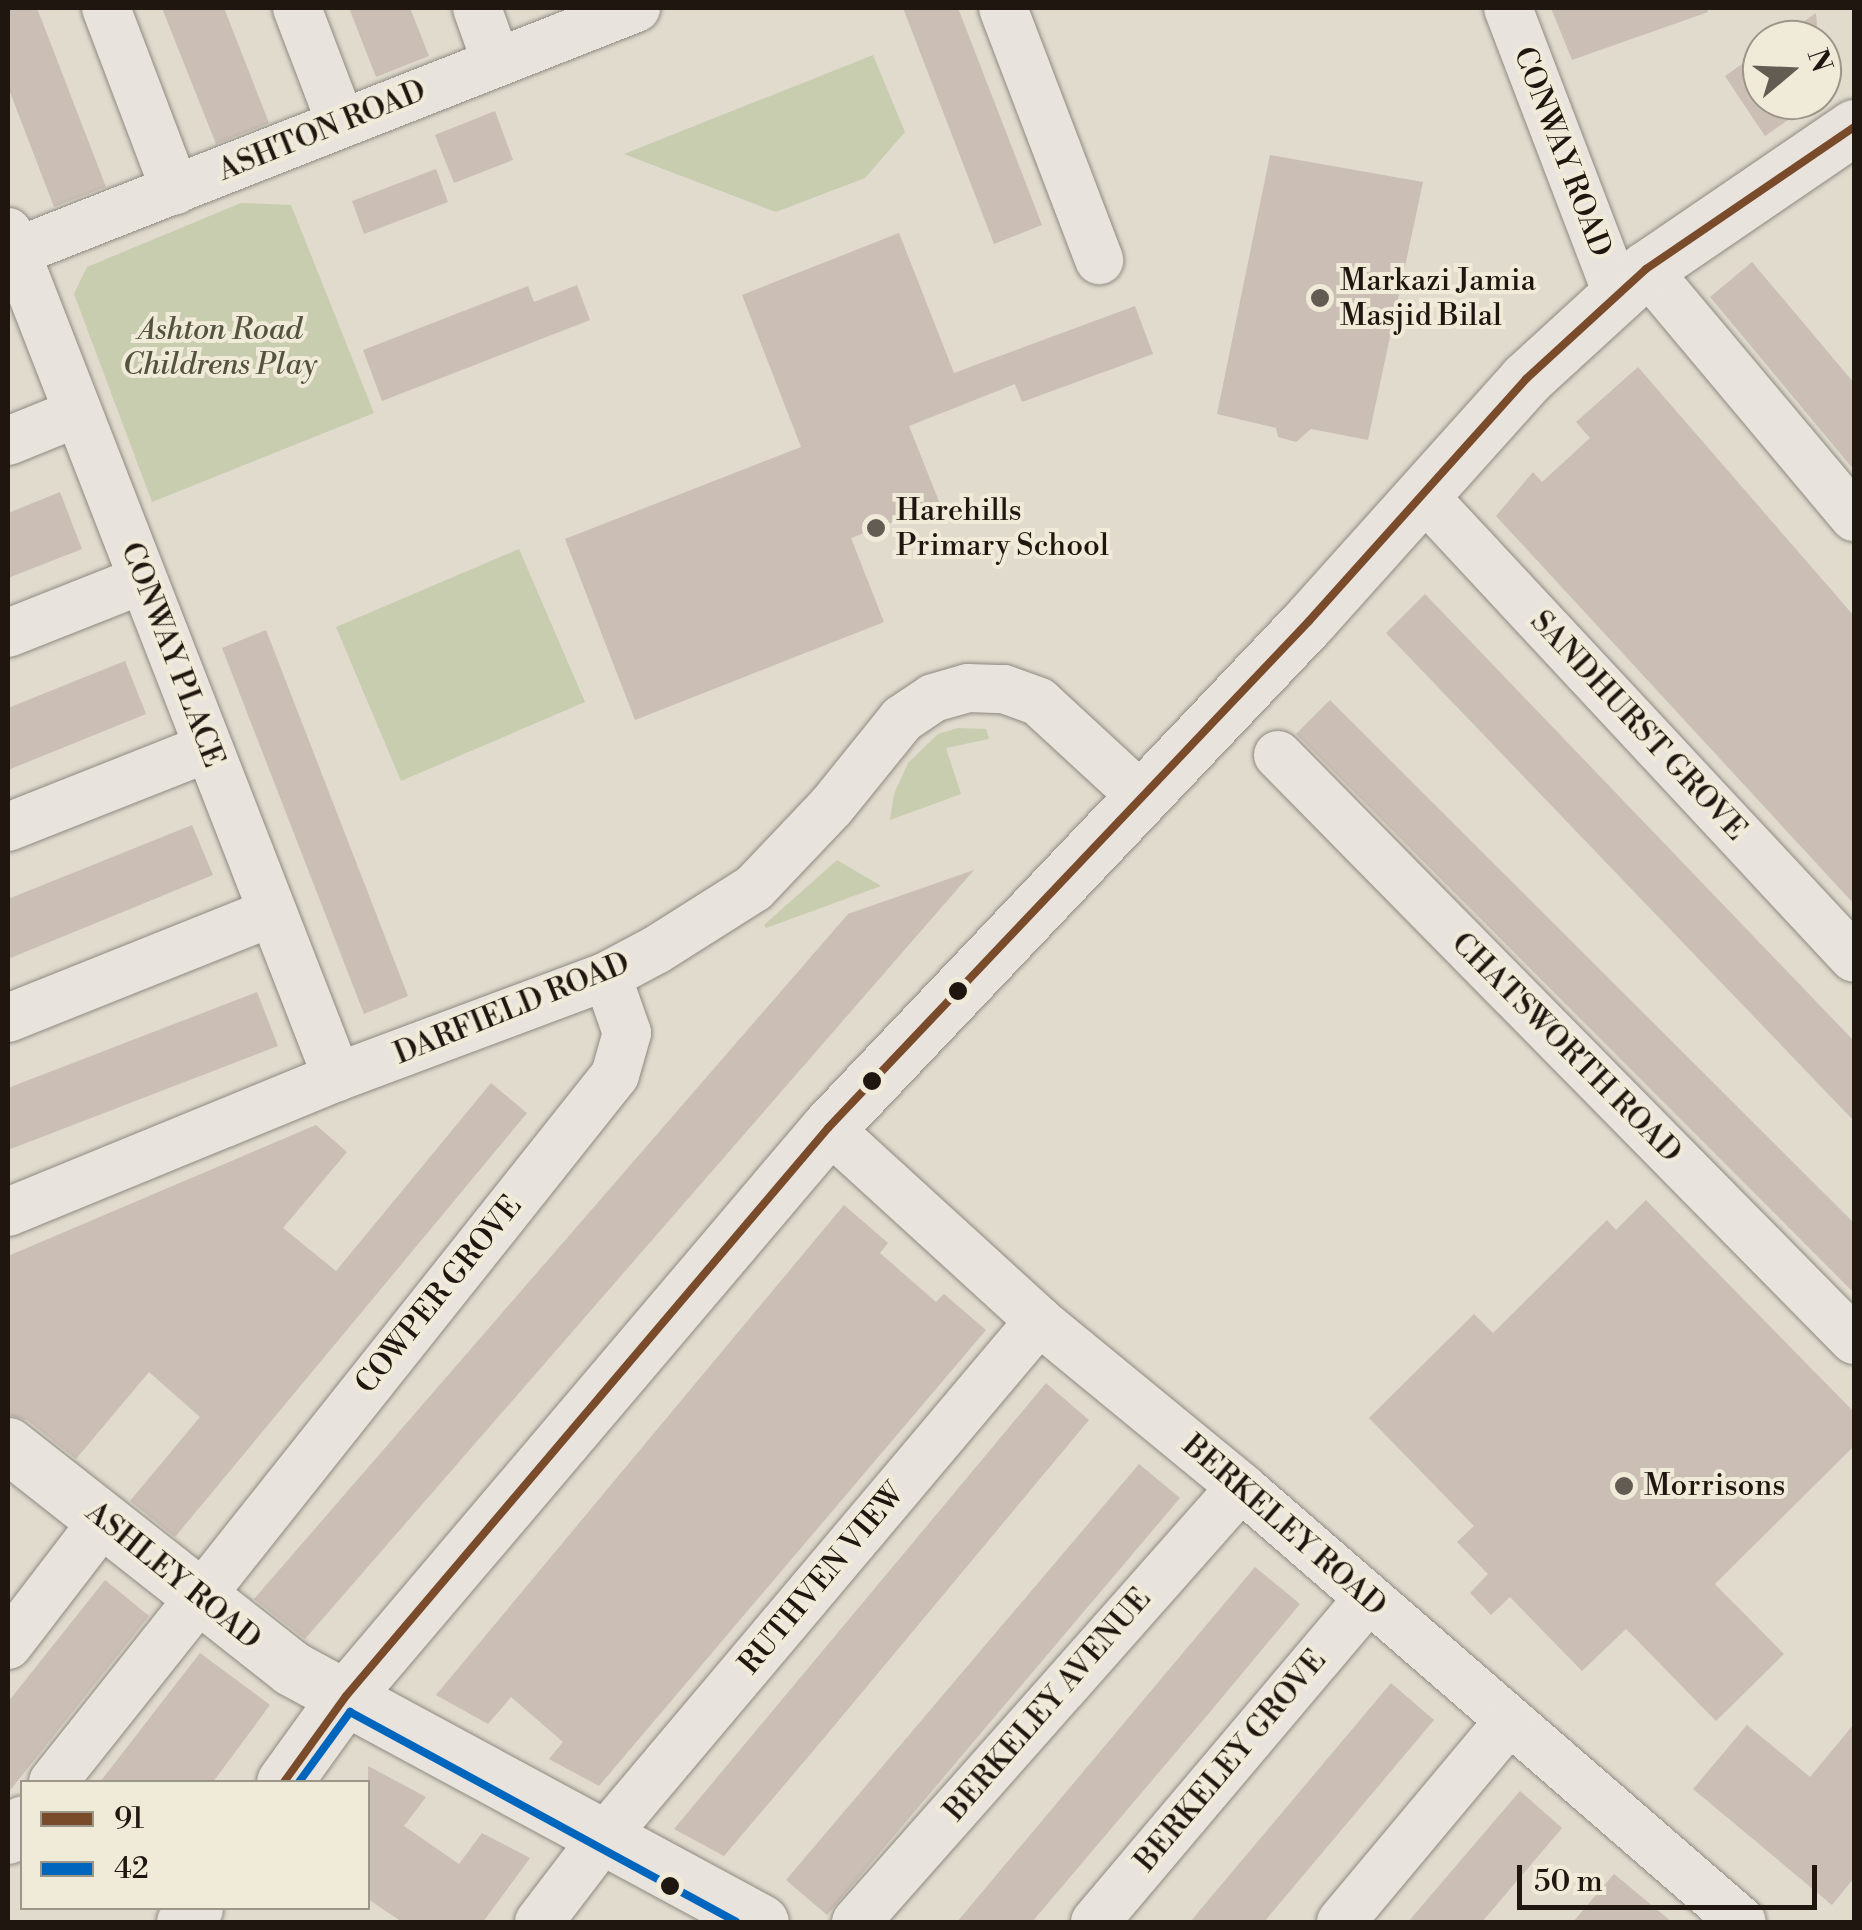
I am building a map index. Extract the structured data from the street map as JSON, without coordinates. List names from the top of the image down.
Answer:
{
  "streets": {
    "main road": ["ASHLEY ROAD"],
    "street": [
      "ASHTON ROAD",
      "CONWAY ROAD",
      "CONWAY PLACE",
      "SANDHURST GROVE",
      "DARFIELD ROAD",
      "CHATSWORTH ROAD",
      "COWPER GROVE",
      "BERKELEY ROAD",
      "RUTHVEN VIEW",
      "BERKELEY AVENUE",
      "BERKELEY GROVE"
    ]
  },
  "crossings": [
    ["ASHTON ROAD", "CONWAY PLACE"],
    ["CONWAY PLACE", "DARFIELD ROAD"],
    ["DARFIELD ROAD", "COWPER GROVE"],
    ["COWPER GROVE", "ASHLEY ROAD"],
    ["BERKELEY ROAD", "RUTHVEN VIEW"],
    ["BERKELEY ROAD", "BERKELEY AVENUE"],
    ["BERKELEY ROAD", "BERKELEY GROVE"],
    ["ASHLEY ROAD", "RUTHVEN VIEW"]
  ],
  "parks": ["Ashton Road Childrens Play"],
  "places": ["Markazi Jamia Masjid Bilal", "Harehills Primary School", "Morrisons"],
  "lines": ["transit line 91", "transit line 42"],
  "legend": ["91", "42"],
  "scale_bar": "50 m",
  "north": "right"
}
